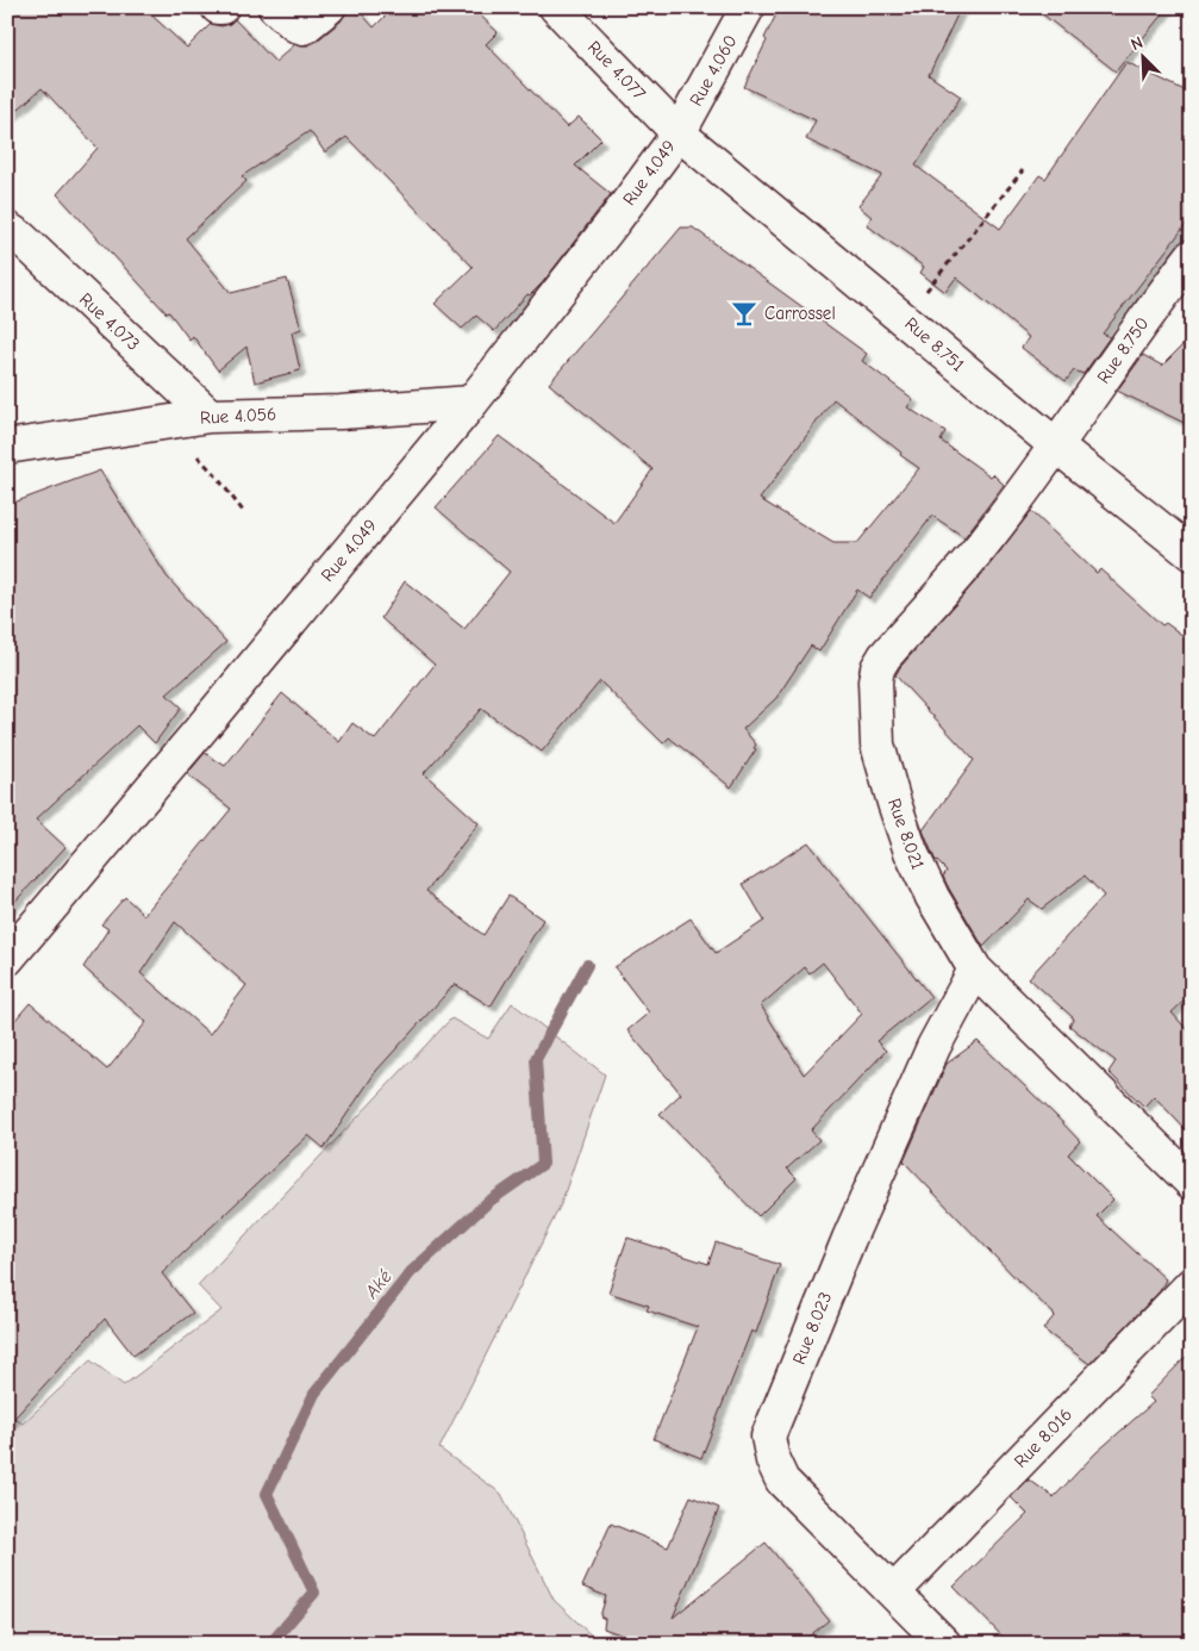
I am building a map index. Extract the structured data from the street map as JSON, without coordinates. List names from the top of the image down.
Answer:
{
  "streets": {
    "street": [
      "Rue 4.077",
      "Rue 4.060",
      "Rue 4.049",
      "Rue 4.073",
      "Rue 8.751",
      "Rue 8.750",
      "Rue 4.056",
      "Rue 8.021",
      "Rue 8.023",
      "Rue 8.016"
    ]
  },
  "crossings": [
    ["Rue 4.077", "Rue 4.060"],
    ["Rue 4.077", "Rue 4.049"],
    ["Rue 4.077", "Rue 8.751"],
    ["Rue 4.060", "Rue 4.049"],
    ["Rue 4.060", "Rue 8.751"],
    ["Rue 4.049", "Rue 8.751"],
    ["Rue 4.049", "Rue 4.056"],
    ["Rue 4.073", "Rue 4.056"],
    ["Rue 8.751", "Rue 8.750"],
    ["Rue 8.751", "Rue 8.021"],
    ["Rue 8.750", "Rue 8.021"],
    ["Rue 8.021", "Rue 8.023"],
    ["Rue 8.023", "Rue 8.016"]
  ],
  "water": ["Aké"],
  "places": {
    "bar": ["Carrossel"]
  },
  "north": "top left"
}
